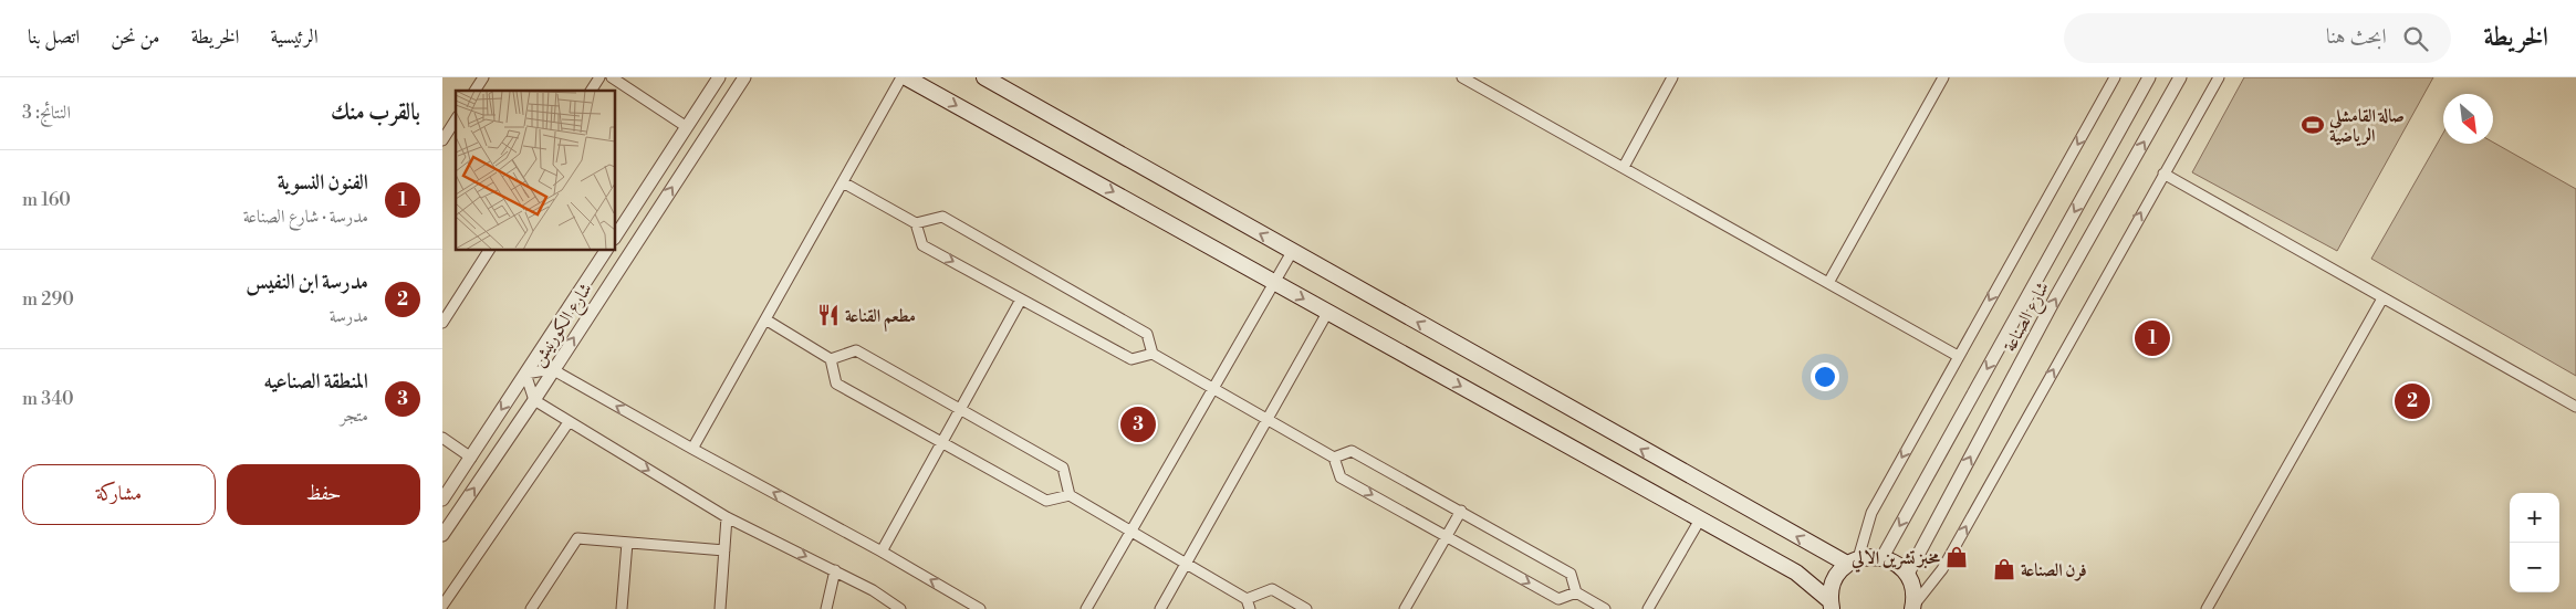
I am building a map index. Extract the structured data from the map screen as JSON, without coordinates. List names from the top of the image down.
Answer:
{
  "streets": {
    "street": ["شارع الصناعة", "شارع الكورنيش"]
  },
  "places": {
    "sports": ["صالة القامشلي الرياضية"],
    "restaurant": ["مطعم القناعة"],
    "shop": ["مخبز تشرين الالي", "فرن الصناعة"]
  },
  "north": "bottom right",
  "page": {
    "header": "الخريطة",
    "search": "ابحث هنا",
    "nav": [
      "الرئيسية",
      "الخريطة",
      "من نحن",
      "اتصل بنا"
    ],
    "heading": ["بالقرب منك", "النتائج: 3"],
    "list": [
      {
        "mark": "1",
        "name": "الفنون النسوية",
        "note": "مدرسة · شارع الصناعة",
        "value": "160 m"
      },
      {
        "mark": "2",
        "name": "مدرسة ابن النفيس",
        "note": "مدرسة",
        "value": "290 m"
      },
      {
        "mark": "3",
        "name": "المنطقة الصناعيه",
        "note": "متجر",
        "value": "340 m"
      }
    ],
    "pins": ["1", "2", "3"],
    "buttons": ["حفظ", "مشاركة"],
    "map_buttons": ["+", "−"]
  }
}
